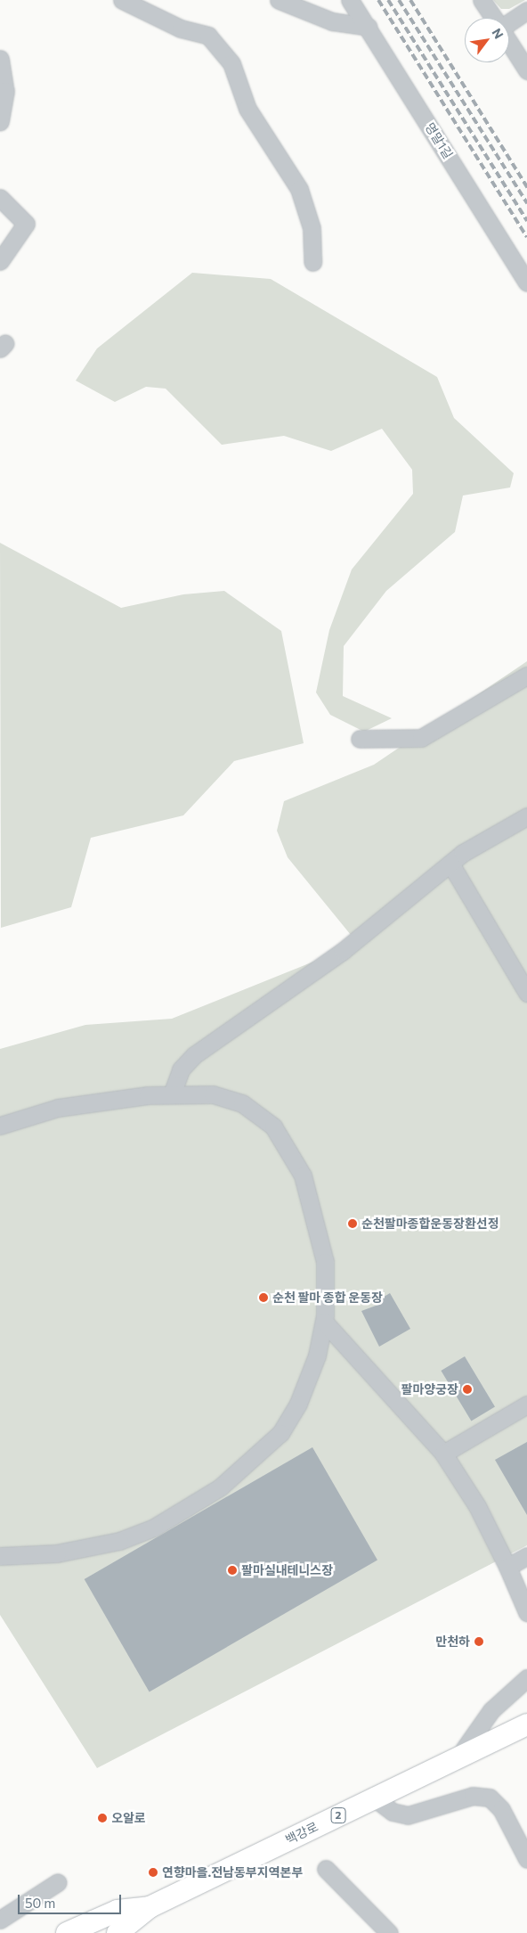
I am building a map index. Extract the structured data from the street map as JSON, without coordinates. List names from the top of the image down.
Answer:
{
  "streets": {
    "main road": ["2", "백강로"],
    "street": ["명말1길"]
  },
  "places": [
    "순천팔마종합운동장환선정",
    "순천 팔마 종합 운동장",
    "팔마양궁장",
    "팔마실내테니스장",
    "만천하",
    "오알로",
    "연향마을.전남동부지역본부"
  ],
  "scale_bar": "50 m",
  "north": "top right"
}
